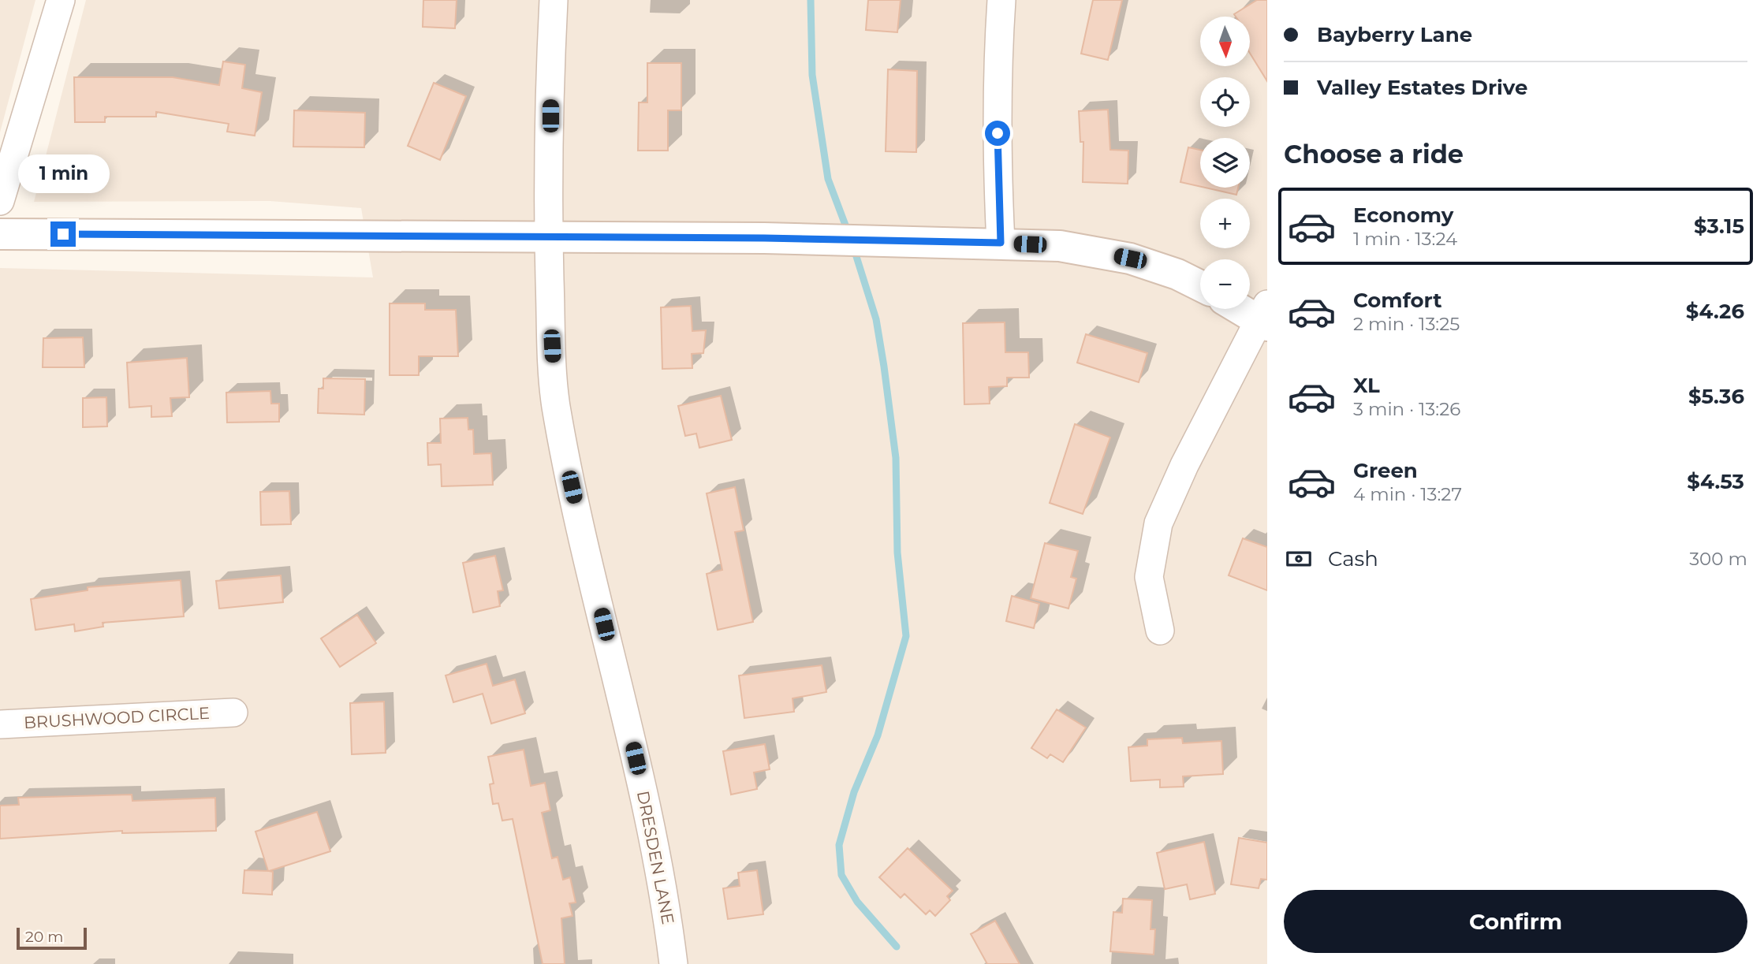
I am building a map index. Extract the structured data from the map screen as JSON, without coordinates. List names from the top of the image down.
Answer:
{
  "streets": {
    "street": ["BRUSHWOOD CIRCLE", "DRESDEN LANE"]
  },
  "scale_bar": "20 m",
  "north": "bottom",
  "page": {
    "banner": ["Bayberry Lane", "Valley Estates Drive"],
    "map_buttons": ["+", "−"],
    "heading": "Choose a ride",
    "bubble": "1 min",
    "list": [
      {
        "name": "Economy",
        "note": "1 min · 13:24",
        "value": "$3.15"
      },
      {
        "name": "Comfort",
        "note": "2 min · 13:25",
        "value": "$4.26"
      },
      {
        "name": "XL",
        "note": "3 min · 13:26",
        "value": "$5.36"
      },
      {
        "name": "Green",
        "note": "4 min · 13:27",
        "value": "$4.53"
      }
    ],
    "pay": ["Cash", "300 m"],
    "buttons": "Confirm",
    "scale": "20 m"
  }
}
